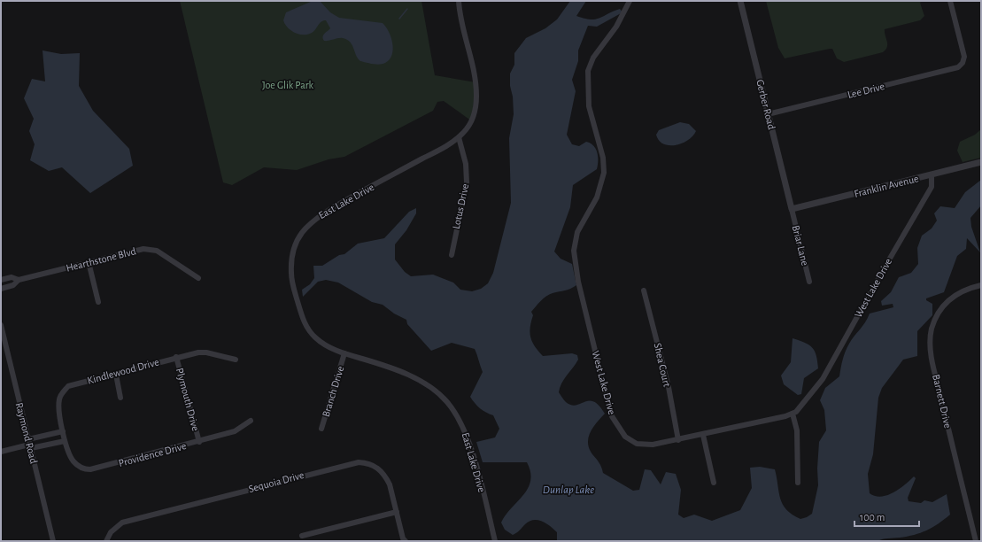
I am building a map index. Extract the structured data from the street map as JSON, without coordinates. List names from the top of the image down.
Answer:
{
  "streets": {
    "street": [
      "Lee Drive",
      "Gerber Road",
      "Franklin Avenue",
      "East Lake Drive",
      "Lotus Drive",
      "Briar Lane",
      "Hearthstone Blvd",
      "West Lake Drive",
      "Shea Court",
      "Kindlewood Drive",
      "Branch Drive",
      "Plymouth Drive",
      "Barnett Drive",
      "Raymond Road",
      "Providence Drive",
      "Sequoia Drive"
    ]
  },
  "crossings": [
    ["Lee Drive", "Gerber Road"],
    ["Gerber Road", "Franklin Avenue"],
    ["Gerber Road", "Briar Lane"],
    ["Franklin Avenue", "Briar Lane"],
    ["Franklin Avenue", "West Lake Drive"],
    ["East Lake Drive", "Lotus Drive"],
    ["East Lake Drive", "Branch Drive"],
    ["West Lake Drive", "Shea Court"],
    ["Kindlewood Drive", "Plymouth Drive"],
    ["Kindlewood Drive", "Providence Drive"],
    ["Plymouth Drive", "Providence Drive"]
  ],
  "water": ["Dunlap Lake"],
  "parks": ["Joe Glik Park"],
  "scale_bar": "100 m"
}
